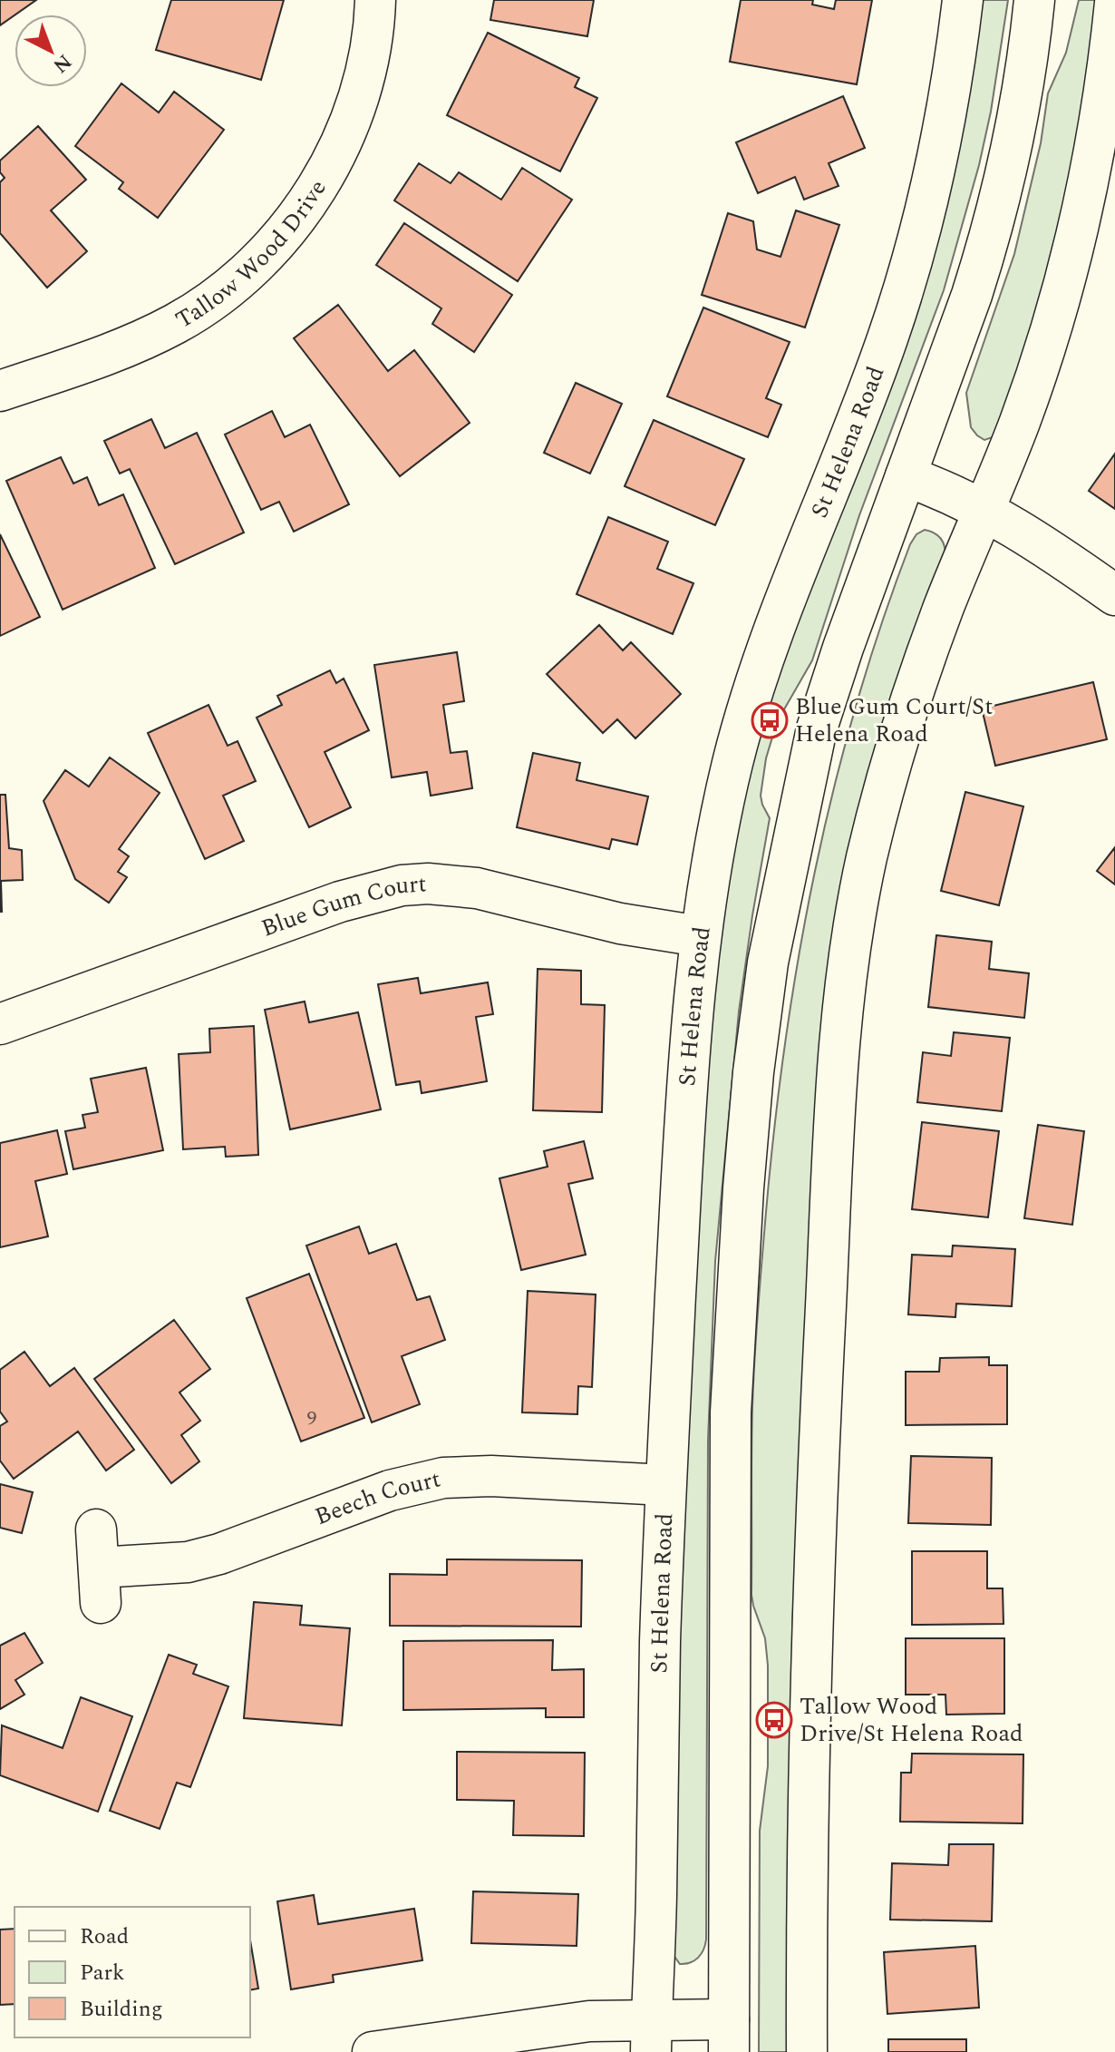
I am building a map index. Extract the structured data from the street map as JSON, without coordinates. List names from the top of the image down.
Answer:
{
  "streets": {
    "street": [
      "Tallow Wood Drive",
      "St Helena Road",
      "Blue Gum Court",
      "Beech Court"
    ]
  },
  "crossings": [
    ["St Helena Road", "Blue Gum Court"],
    ["St Helena Road", "Beech Court"]
  ],
  "places": {
    "bus stop": ["Blue Gum Court/St Helena Road", "Tallow Wood Drive/St Helena Road"]
  },
  "house_numbers": ["9"],
  "legend": ["Road", "Park", "Building"],
  "north": "bottom right"
}
